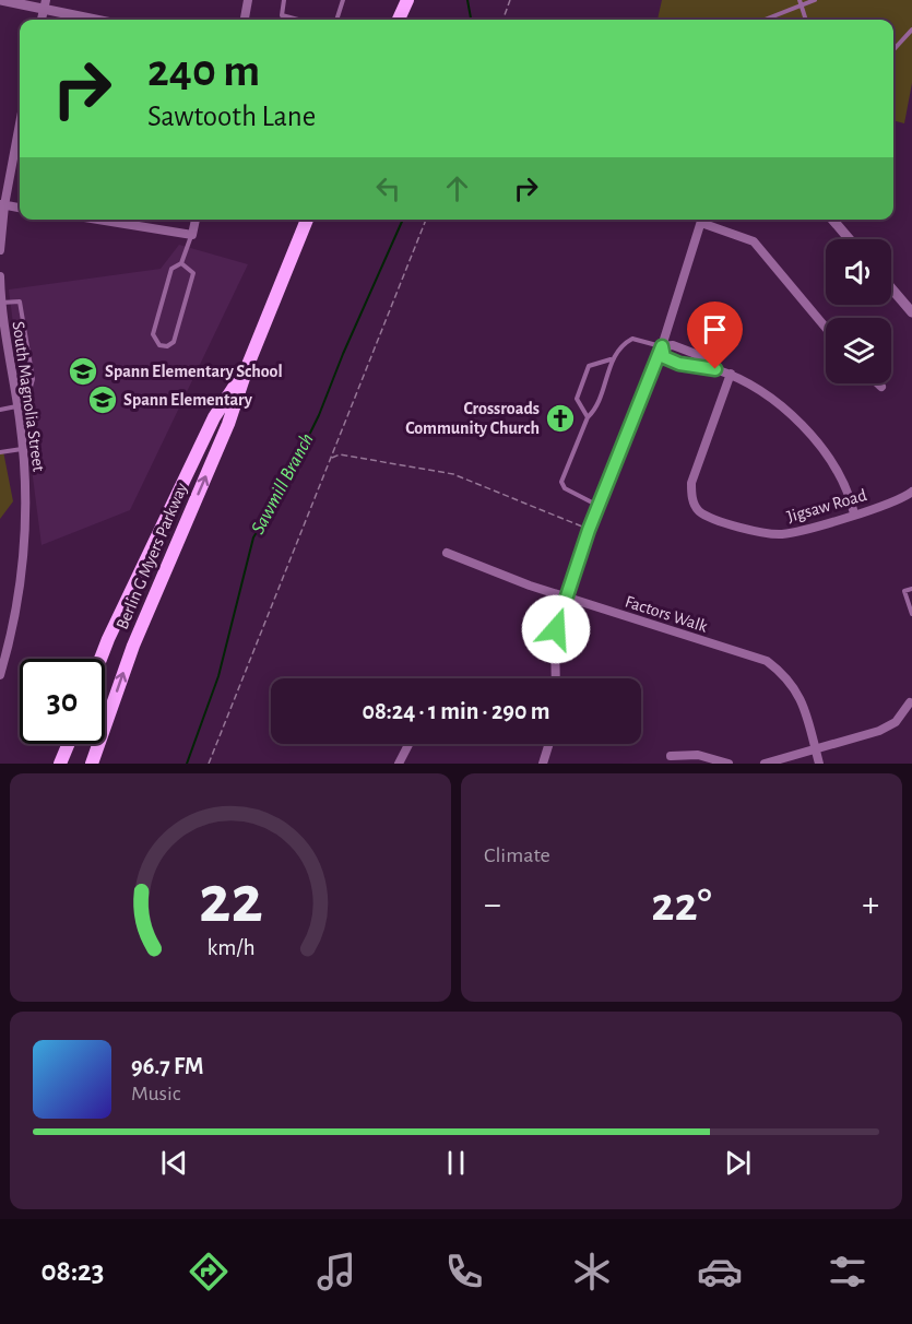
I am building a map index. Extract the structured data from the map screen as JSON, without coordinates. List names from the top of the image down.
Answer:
{
  "streets": {
    "main road": ["Berlin G Myers Parkway"],
    "street": ["South Magnolia Street", "Jigsaw Road", "Factors Walk"]
  },
  "water": ["Sawmill Branch"],
  "places": {
    "school or university": ["Spann Elementary School", "Spann Elementary"],
    "church": ["Crossroads Community Church"]
  },
  "page": {
    "turn": ["240 m", "Sawtooth Lane"],
    "limit": "30",
    "trip": "08:24 · 1 min · 290 m",
    "tile": "Climate",
    "heat": ["−", "22°", "+"],
    "song": ["96.7 FM", "Music"],
    "tabs": "08:23",
    "gauge": ["22", "km/h"]
  }
}
